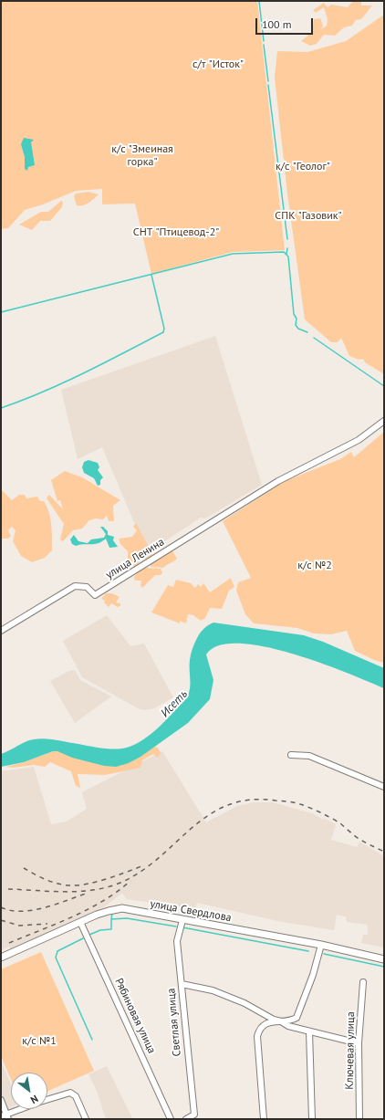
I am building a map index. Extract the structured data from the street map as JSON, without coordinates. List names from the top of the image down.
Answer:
{
  "streets": {
    "main road": ["улица Свердлова"],
    "street": [
      "улица Ленина",
      "Рябиновая улица",
      "Светлая улица",
      "Ключевая улица"
    ]
  },
  "crossings": [
    ["улица Свердлова", "Рябиновая улица"],
    ["улица Свердлова", "Светлая улица"]
  ],
  "water": ["Исеть"],
  "parks": [
    "с/т \"Исток\"",
    "к/с \"Змеиная горка\"",
    "к/с \"Геолог\"",
    "СПК \"Газовик\"",
    "СНТ \"Птицевод-2\"",
    "к/с №2",
    "к/с №1"
  ],
  "scale_bar": "100 m",
  "north": "bottom right"
}
